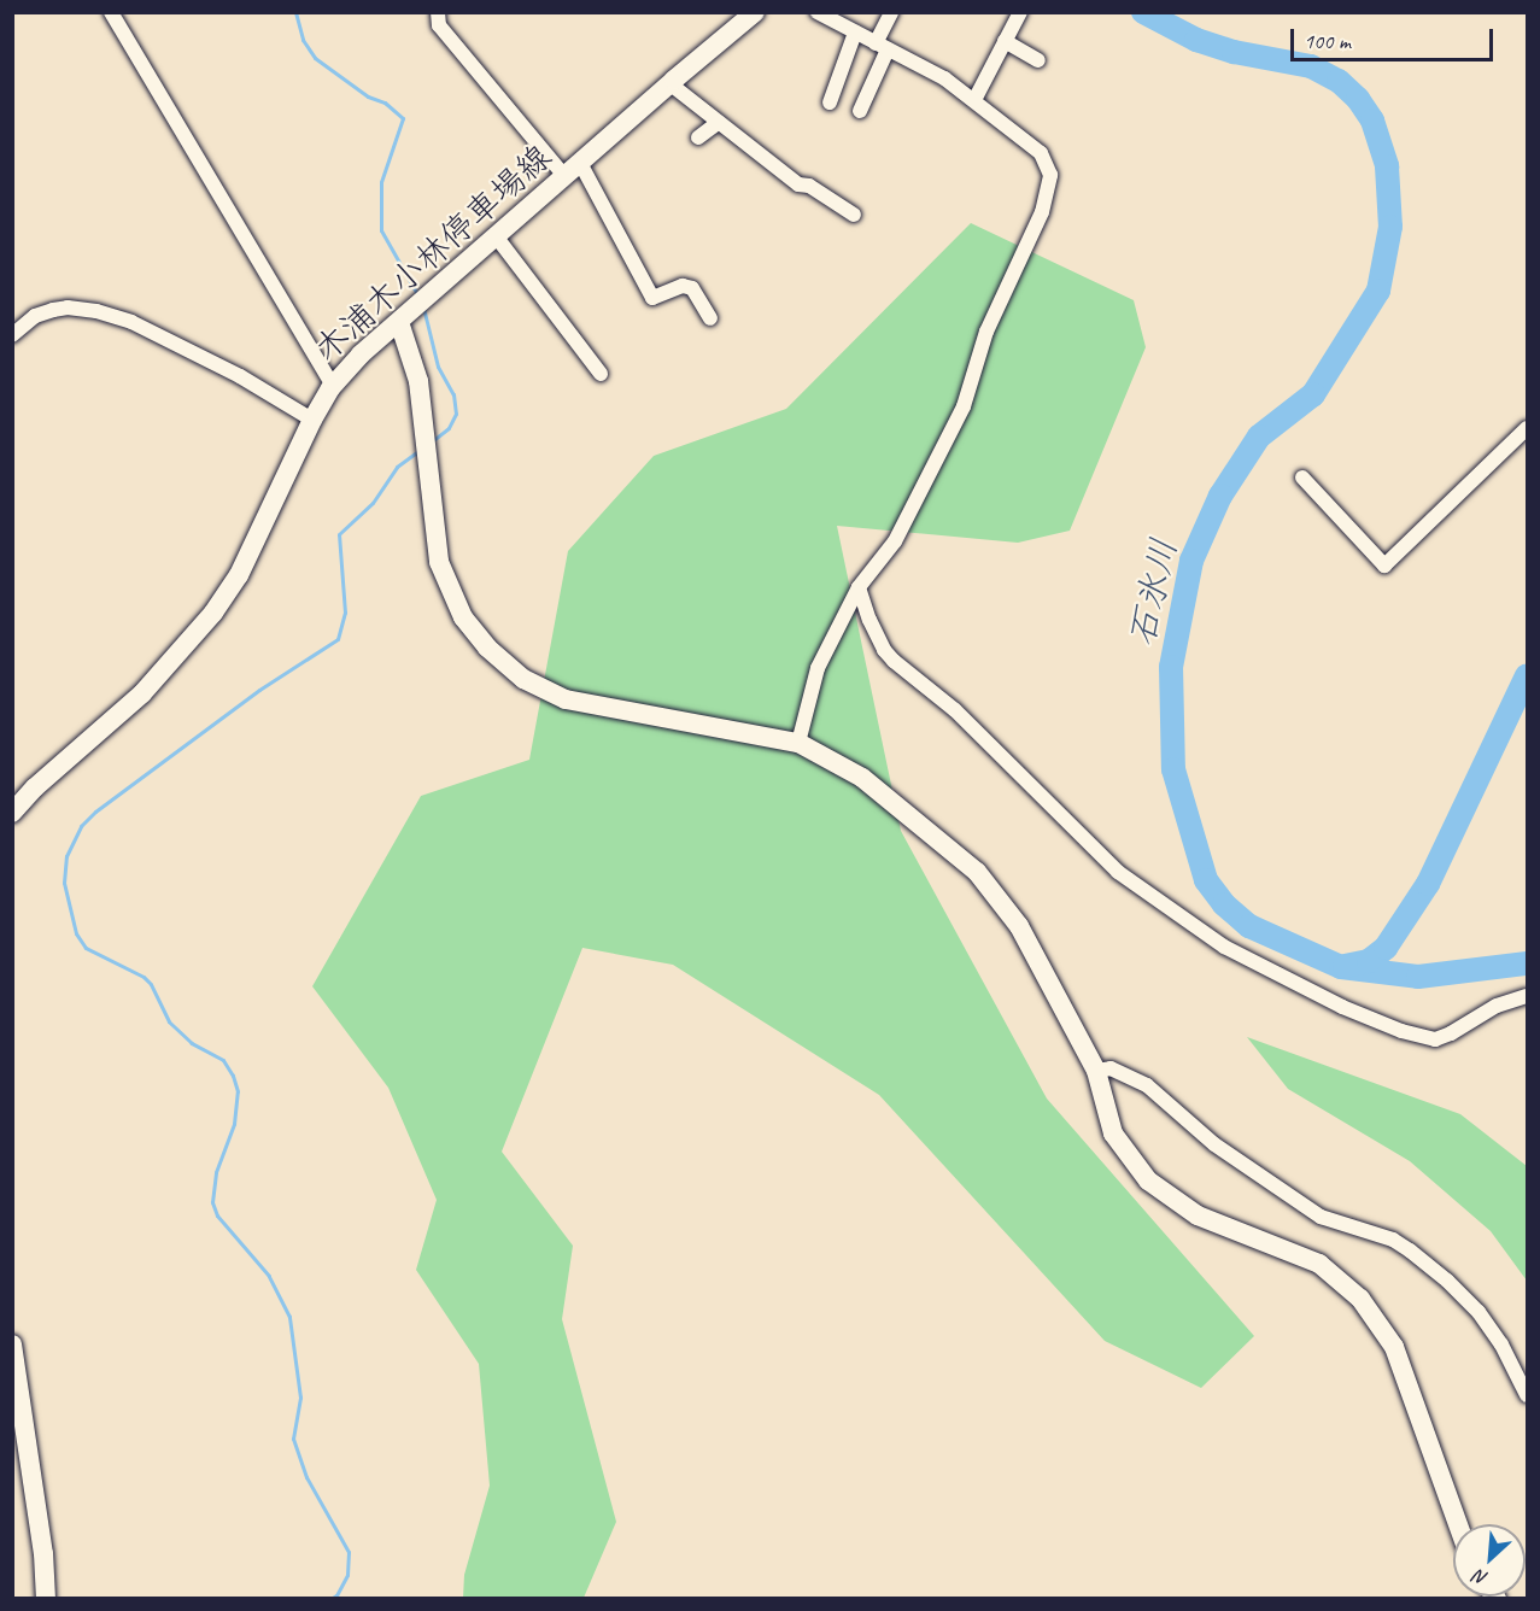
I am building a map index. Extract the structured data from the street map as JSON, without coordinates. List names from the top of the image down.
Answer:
{
  "streets": {
    "street": ["木浦木小林停車場線"]
  },
  "water": ["石氷川"],
  "scale_bar": "100 m",
  "north": "bottom left"
}
